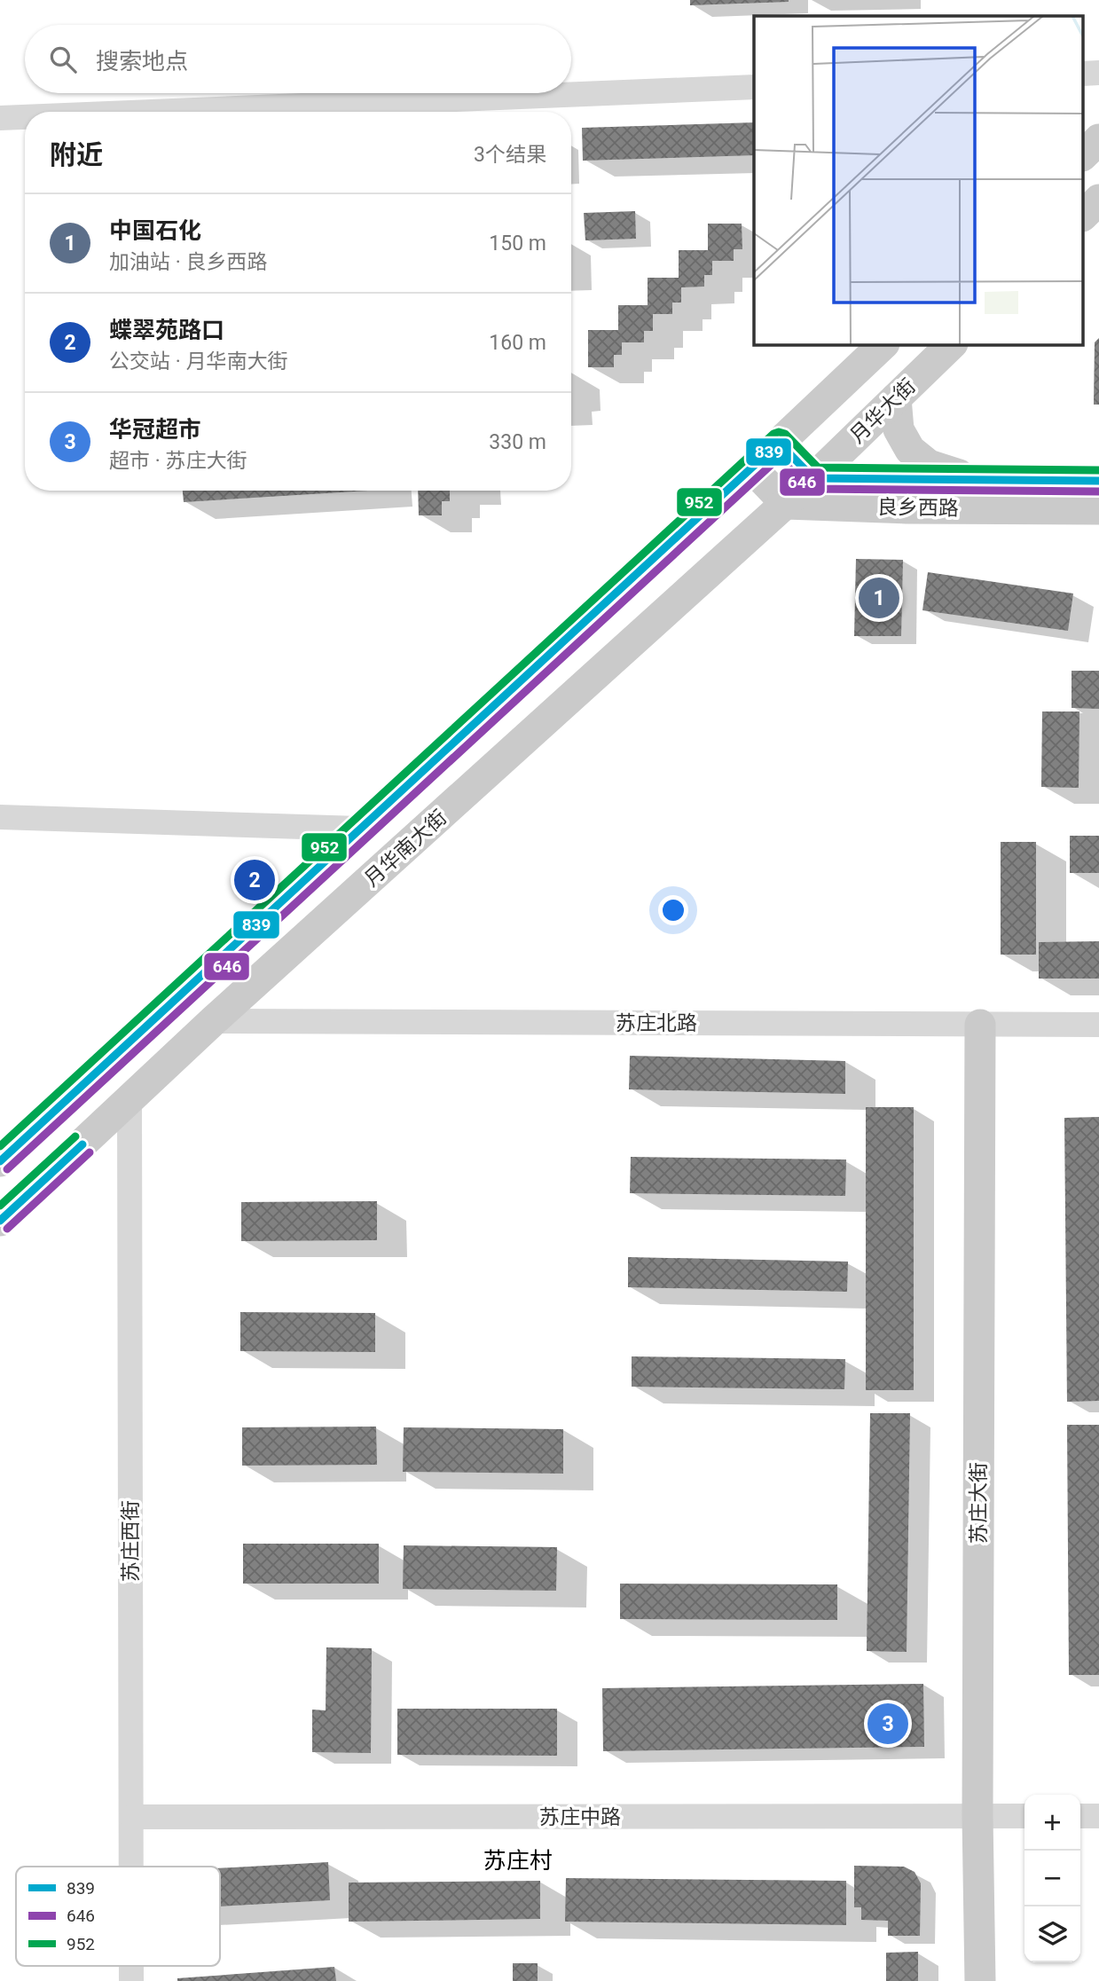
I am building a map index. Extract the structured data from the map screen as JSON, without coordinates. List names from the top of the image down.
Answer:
{
  "streets": {
    "main road": [
      "月华大街",
      "良乡西路",
      "月华南大街",
      "苏庄大街"
    ],
    "street": ["苏庄北路", "苏庄西街", "苏庄中路"]
  },
  "crossings": [
    ["月华大街", "良乡西路"],
    ["月华大街", "月华南大街"],
    ["良乡西路", "月华南大街"],
    ["月华南大街", "苏庄北路"],
    ["月华南大街", "苏庄西街"],
    ["苏庄北路", "苏庄大街"],
    ["苏庄大街", "苏庄中路"],
    ["苏庄西街", "苏庄中路"]
  ],
  "districts": ["苏庄村"],
  "lines": ["transit line 952", "transit line 839", "transit line 646"],
  "legend": ["839", "646", "952"],
  "page": {
    "search": "搜索地点",
    "heading": ["附近", "3个结果"],
    "list": [
      {
        "mark": "1",
        "name": "中国石化",
        "note": "加油站 · 良乡西路",
        "value": "150 m"
      },
      {
        "mark": "2",
        "name": "蝶翠苑路口",
        "note": "公交站 · 月华南大街",
        "value": "160 m"
      },
      {
        "mark": "3",
        "name": "华冠超市",
        "note": "超市 · 苏庄大街",
        "value": "330 m"
      }
    ],
    "pins": ["1", "2", "3"],
    "map_buttons": ["+", "−"]
  }
}
